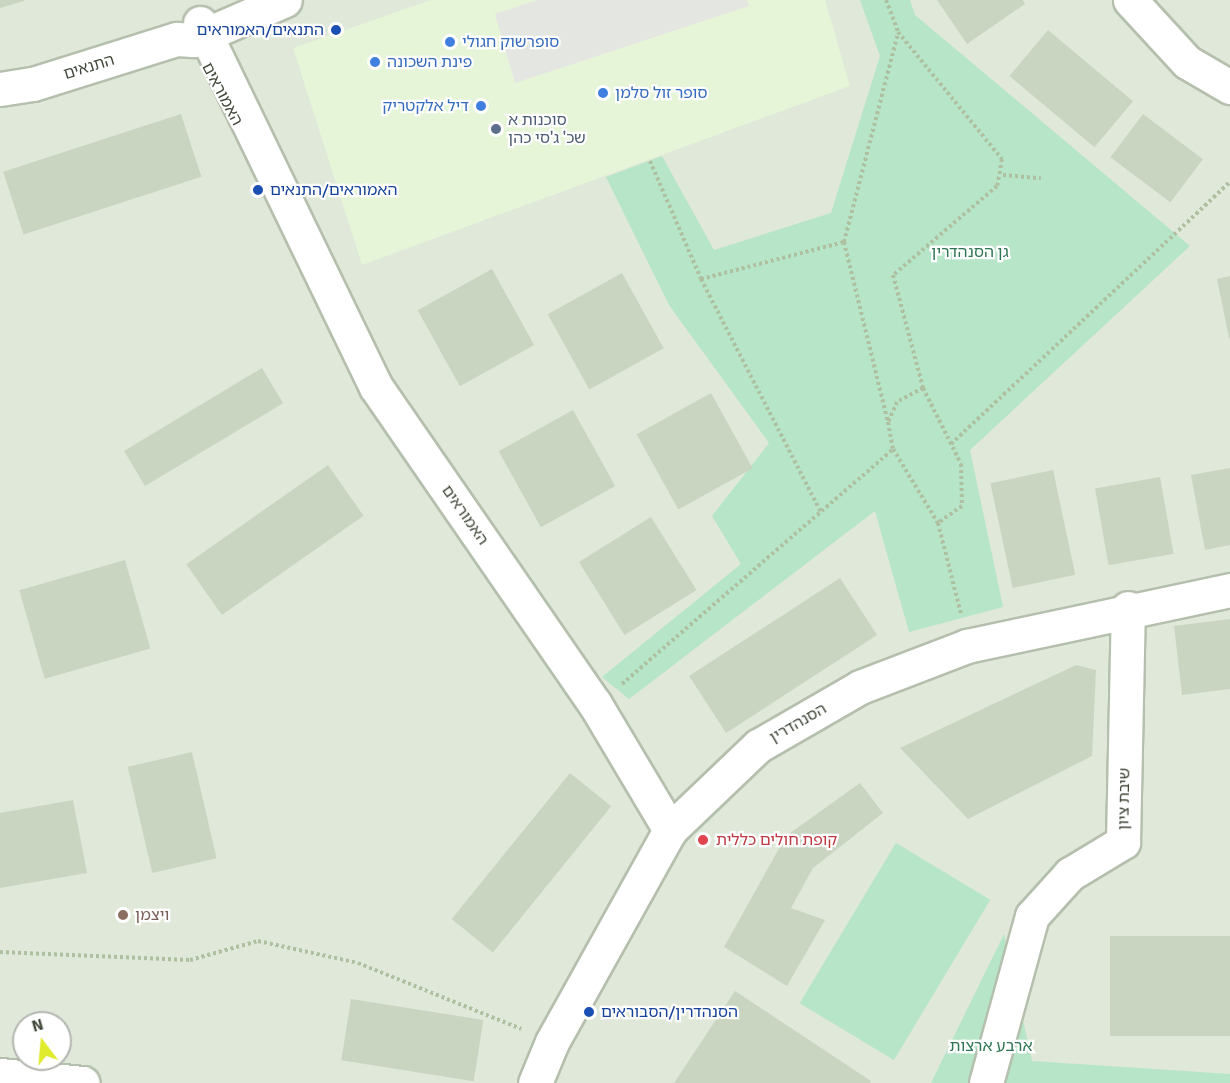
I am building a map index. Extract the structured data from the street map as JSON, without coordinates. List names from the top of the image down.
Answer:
{
  "streets": {
    "street": [
      "התנאים",
      "האמוראים",
      "הסנהדרין",
      "שיבת ציון"
    ]
  },
  "crossings": [
    ["התנאים", "האמוראים"],
    ["האמוראים", "הסנהדרין"],
    ["הסנהדרין", "שיבת ציון"]
  ],
  "parks": ["גן הסנהדרין", "ארבע ארצות"],
  "places": [
    "התנאים/האמוראים",
    "סופרשוק חגולי",
    "פינת השכונה",
    "סופר זול סלמן",
    "דיל אלקטריק",
    "סוכנות א שכ' ג'סי כהן",
    "האמוראים/התנאים",
    "קופת חולים כללית",
    "ויצמן",
    "הסנהדרין/הסבוראים"
  ],
  "north": "top"
}
